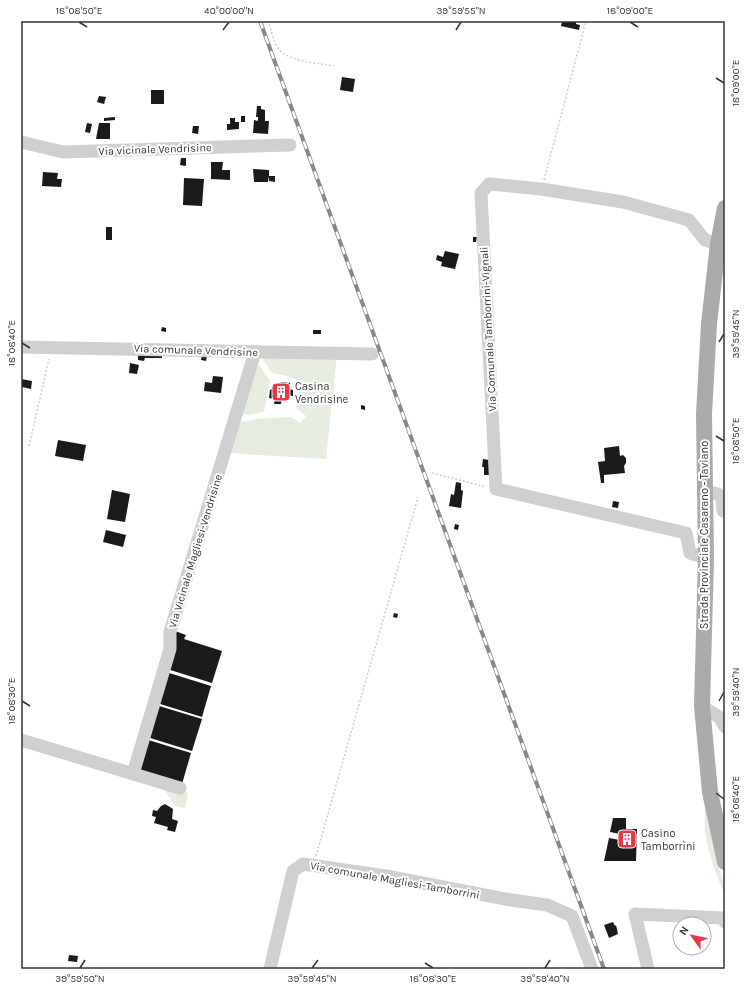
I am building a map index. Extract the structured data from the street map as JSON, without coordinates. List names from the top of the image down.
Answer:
{
  "streets": {
    "main road": ["Strada Provinciale Casarano - Taviano"],
    "street": [
      "Via vicinale Vendrisine",
      "Via Comunale Tamborrini-Vignali",
      "Via comunale Vendrisine",
      "Via Vicinale Magliesi-Vendrisine",
      "Via comunale Magliesi-Tamborrini"
    ]
  },
  "crossings": [
    ["Via Comunale Tamborrini-Vignali", "Strada Provinciale Casarano - Taviano"],
    ["Via comunale Vendrisine", "Via Vicinale Magliesi-Vendrisine"]
  ],
  "places": {
    "building": ["Casina Vendrisine", "Casino Tamborrìni"]
  },
  "north": "top left",
  "coordinates": [
    "18°08'50\"E",
    "40°00'00\"N",
    "39°59'55\"N",
    "18°09'00\"E",
    "39°59'45\"N",
    "18°08'40\"E",
    "39°59'40\"N",
    "18°08'30\"E",
    "39°59'50\"N"
  ]
}
